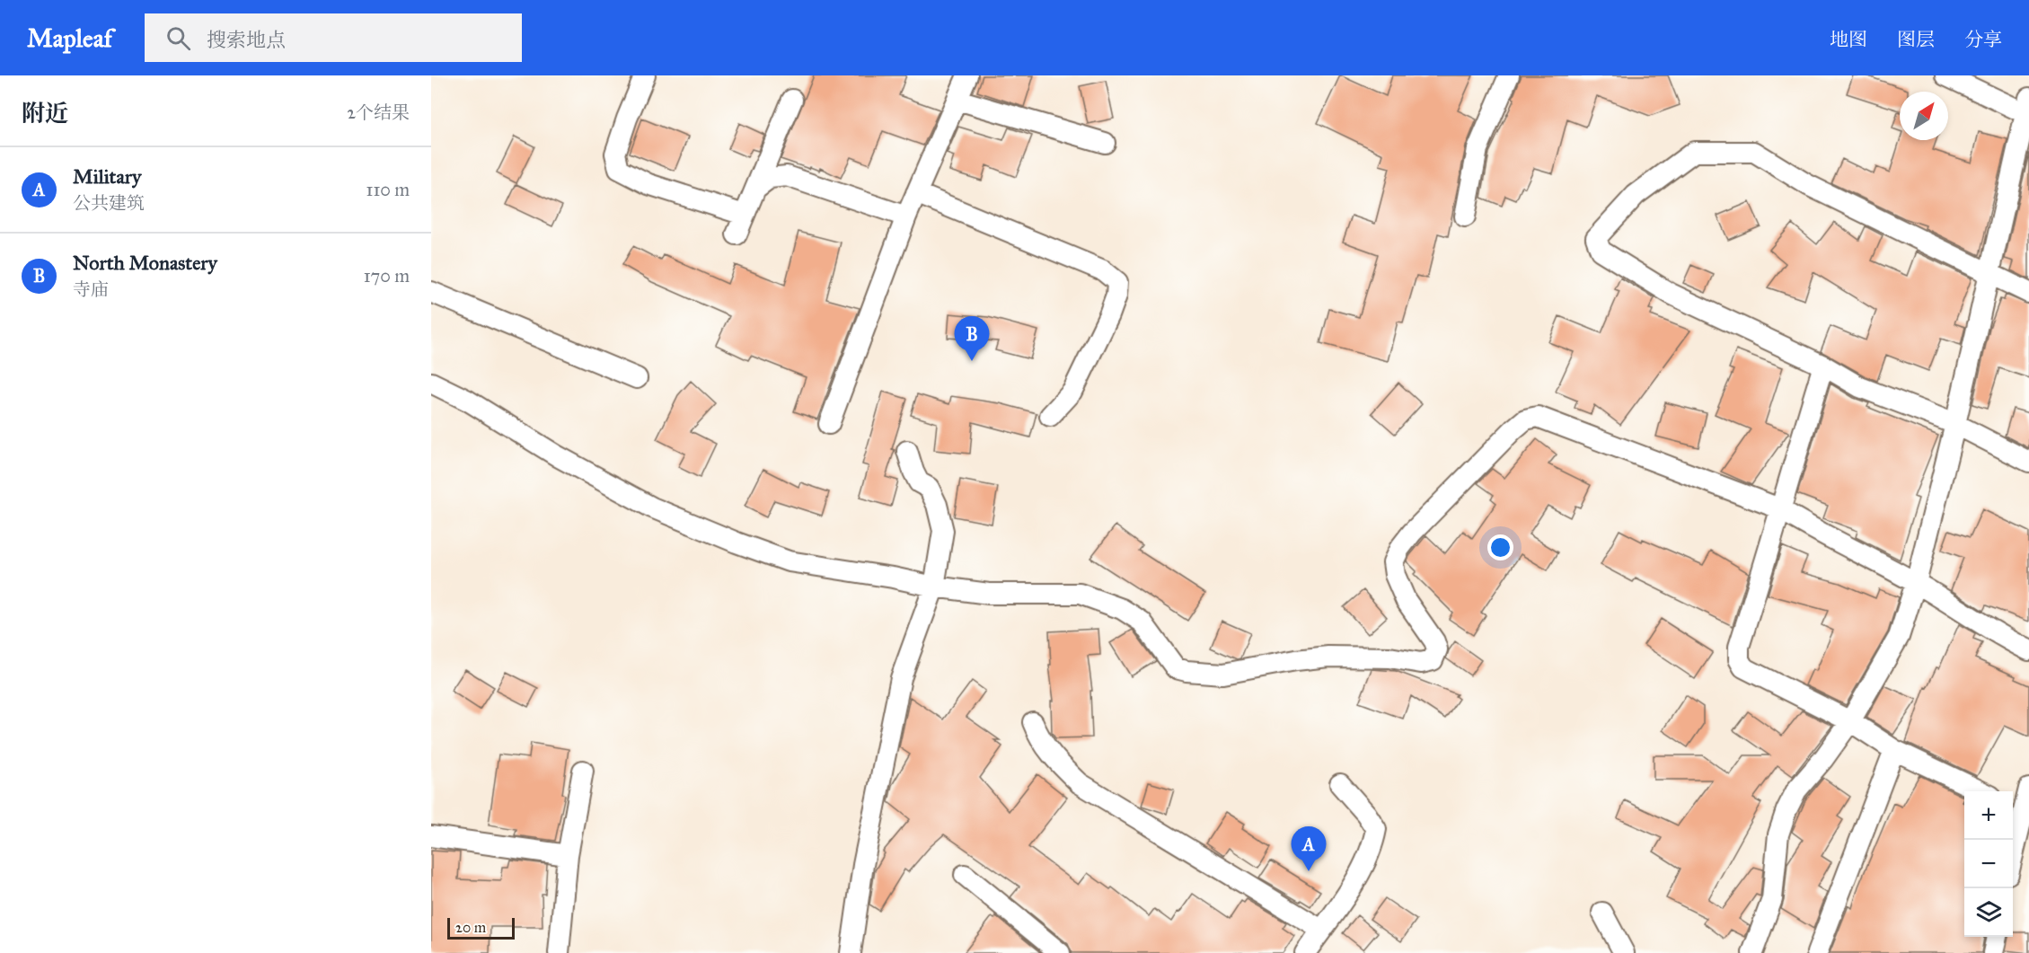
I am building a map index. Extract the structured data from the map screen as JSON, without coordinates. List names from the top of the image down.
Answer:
{
  "scale_bar": "20 m",
  "north": "top right",
  "page": {
    "header": "Mapleaf",
    "search": "搜索地点",
    "nav": ["地图", "图层", "分享"],
    "heading": ["附近", "2个结果"],
    "list": [
      {
        "mark": "A",
        "name": "Military",
        "note": "公共建筑",
        "value": "110 m"
      },
      {
        "mark": "B",
        "name": "North Monastery",
        "note": "寺庙",
        "value": "170 m"
      }
    ],
    "pins": ["B", "A"],
    "map_buttons": ["+", "−"],
    "scale": "20 m"
  }
}
